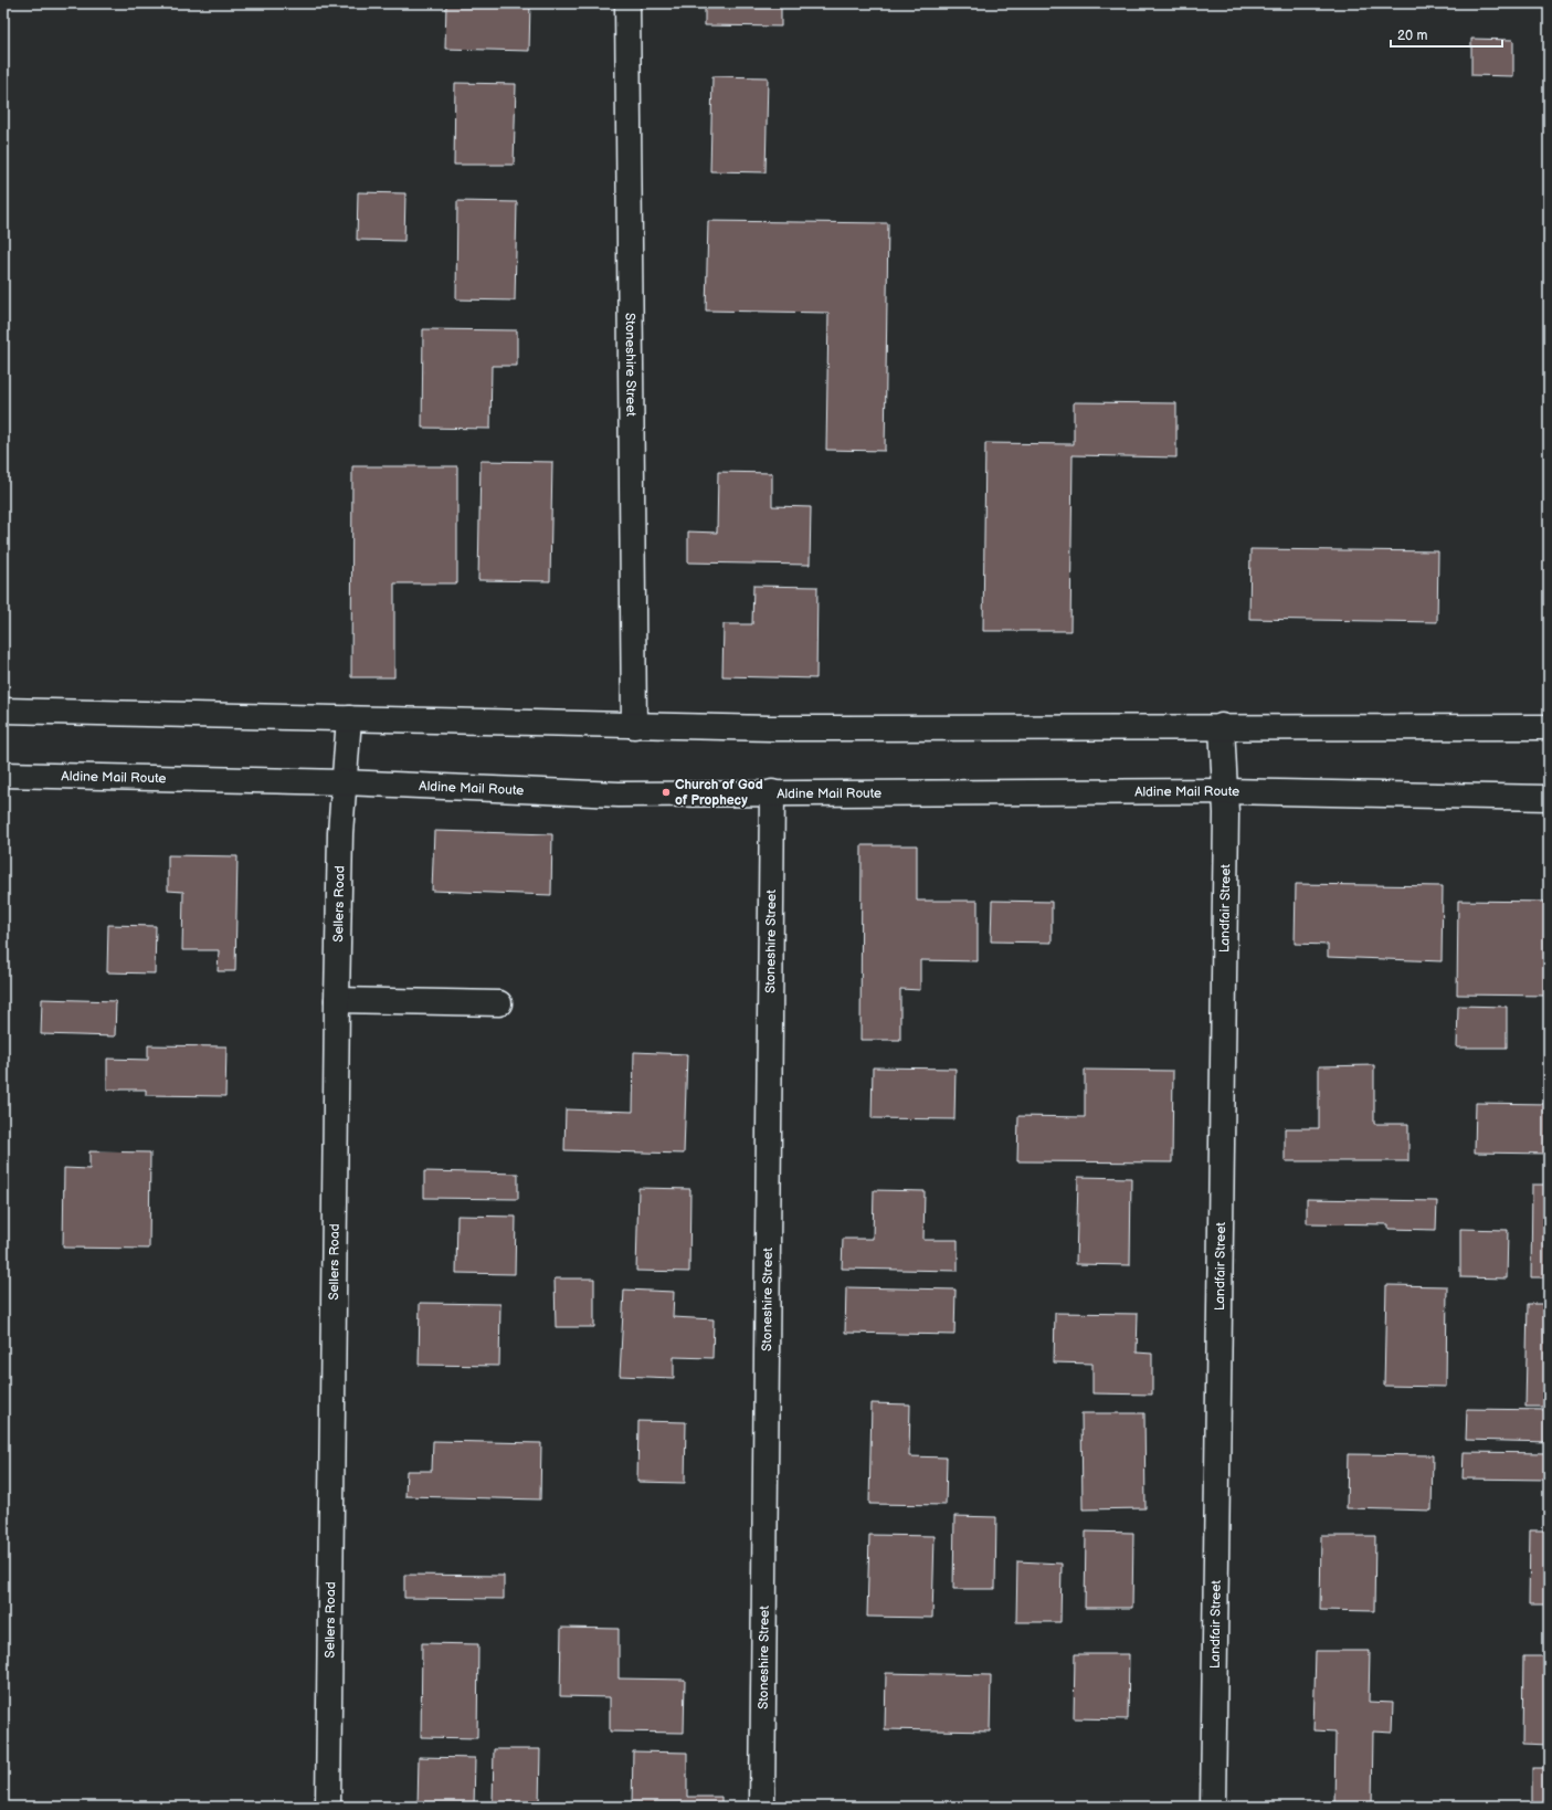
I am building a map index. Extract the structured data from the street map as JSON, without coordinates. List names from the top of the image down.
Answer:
{
  "streets": {
    "street": [
      "Stoneshire Street",
      "Aldine Mail Route",
      "Sellers Road",
      "Landfair Street"
    ]
  },
  "crossings": [
    ["Stoneshire Street", "Aldine Mail Route"],
    ["Aldine Mail Route", "Sellers Road"],
    ["Aldine Mail Route", "Landfair Street"]
  ],
  "places": ["Church of God of Prophecy"],
  "scale_bar": "20 m"
}
